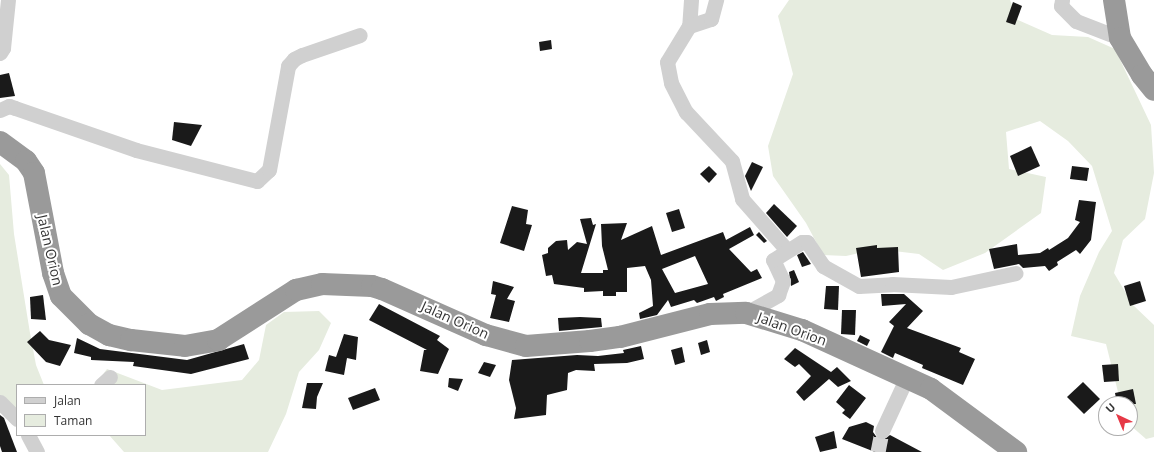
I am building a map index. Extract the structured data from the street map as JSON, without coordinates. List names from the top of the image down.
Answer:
{
  "streets": {
    "highway": ["Jalan Orion"]
  },
  "legend": ["Jalan", "Taman"],
  "north": "top left"
}
